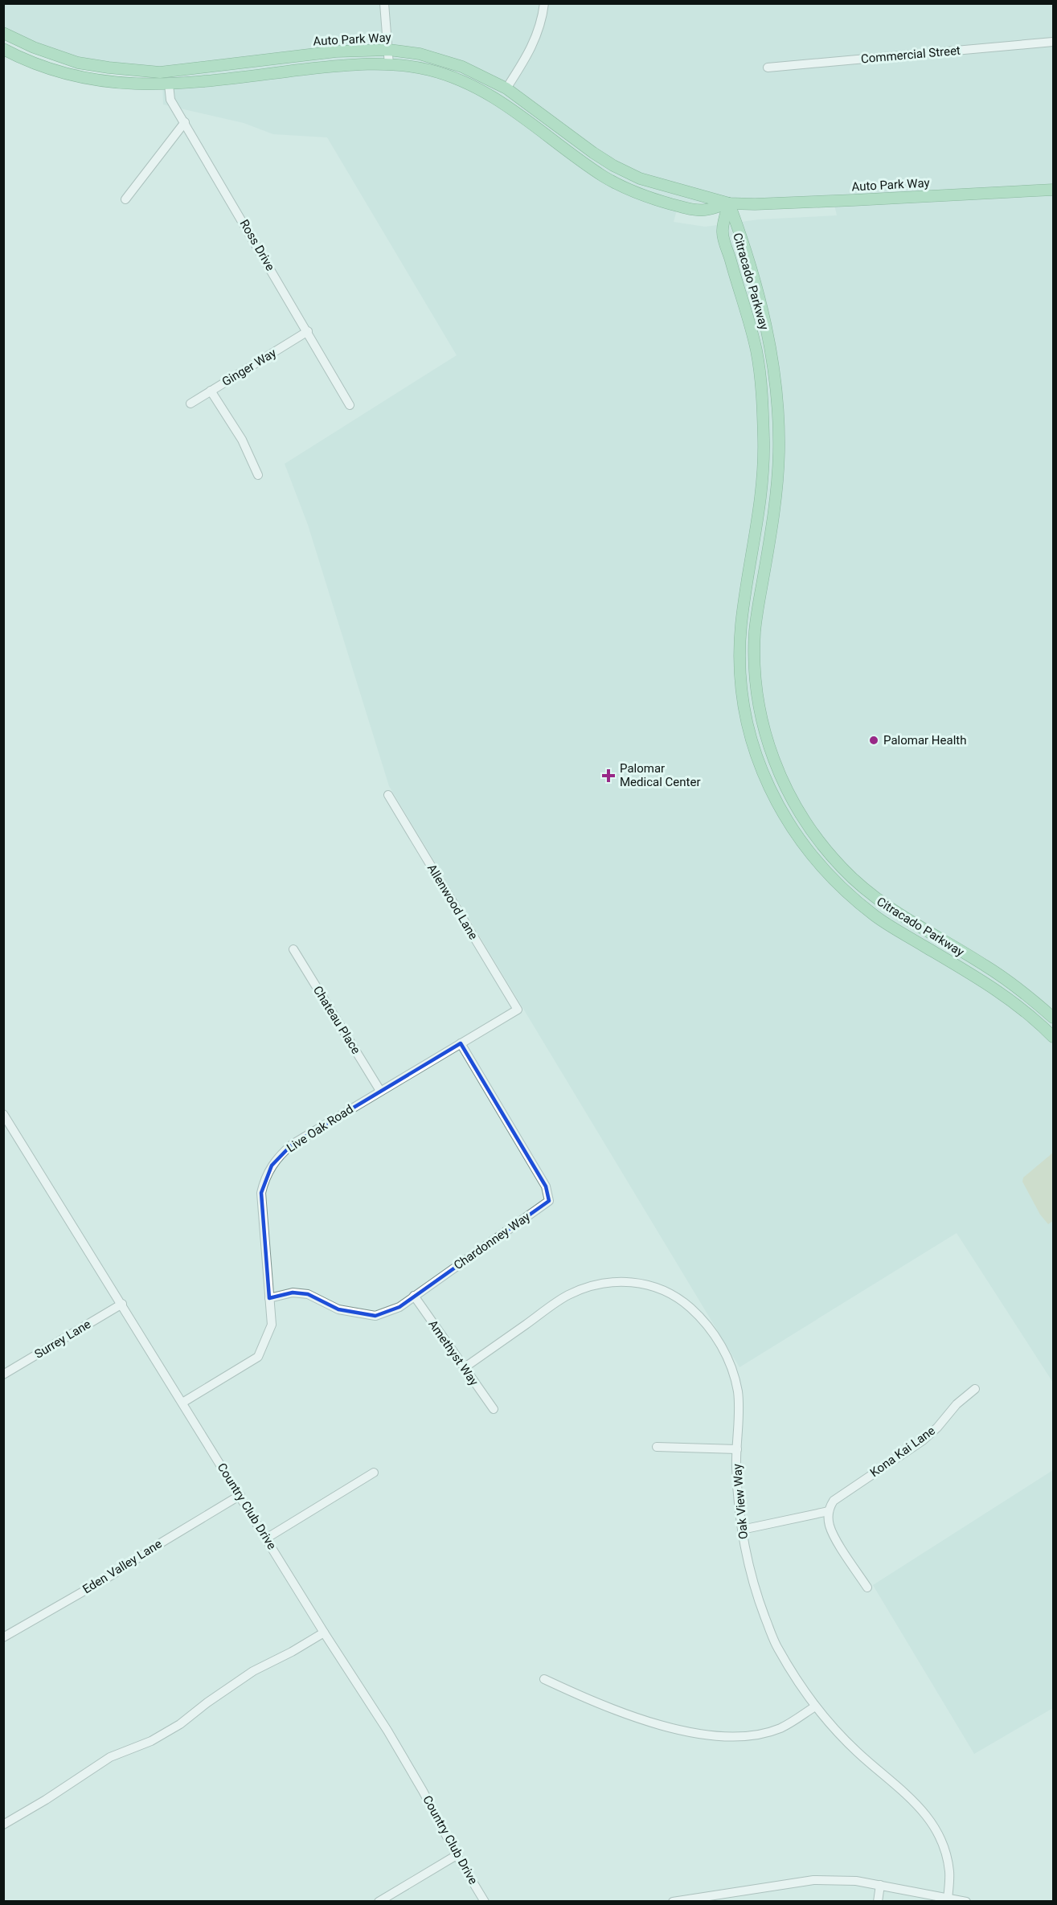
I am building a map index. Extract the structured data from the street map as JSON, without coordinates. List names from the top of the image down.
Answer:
{
  "streets": {
    "main road": ["Auto Park Way", "Citracado Parkway"],
    "street": [
      "Commercial Street",
      "Ross Drive",
      "Ginger Way",
      "Allenwood Lane",
      "Chateau Place",
      "Live Oak Road",
      "Chardonney Way",
      "Surrey Lane",
      "Amethyst Way",
      "Kona Kai Lane",
      "Oak View Way",
      "Country Club Drive",
      "Eden Valley Lane"
    ]
  },
  "crossings": [
    ["Auto Park Way", "Ross Drive"],
    ["Auto Park Way", "Citracado Parkway"],
    ["Ross Drive", "Ginger Way"],
    ["Allenwood Lane", "Live Oak Road"],
    ["Chateau Place", "Live Oak Road"],
    ["Live Oak Road", "Chardonney Way"],
    ["Live Oak Road", "Country Club Drive"],
    ["Chardonney Way", "Amethyst Way"],
    ["Surrey Lane", "Country Club Drive"],
    ["Amethyst Way", "Oak View Way"],
    ["Country Club Drive", "Eden Valley Lane"]
  ],
  "places": {
    "other": ["Palomar Health"],
    "health": ["Palomar Medical Center"]
  }
}
